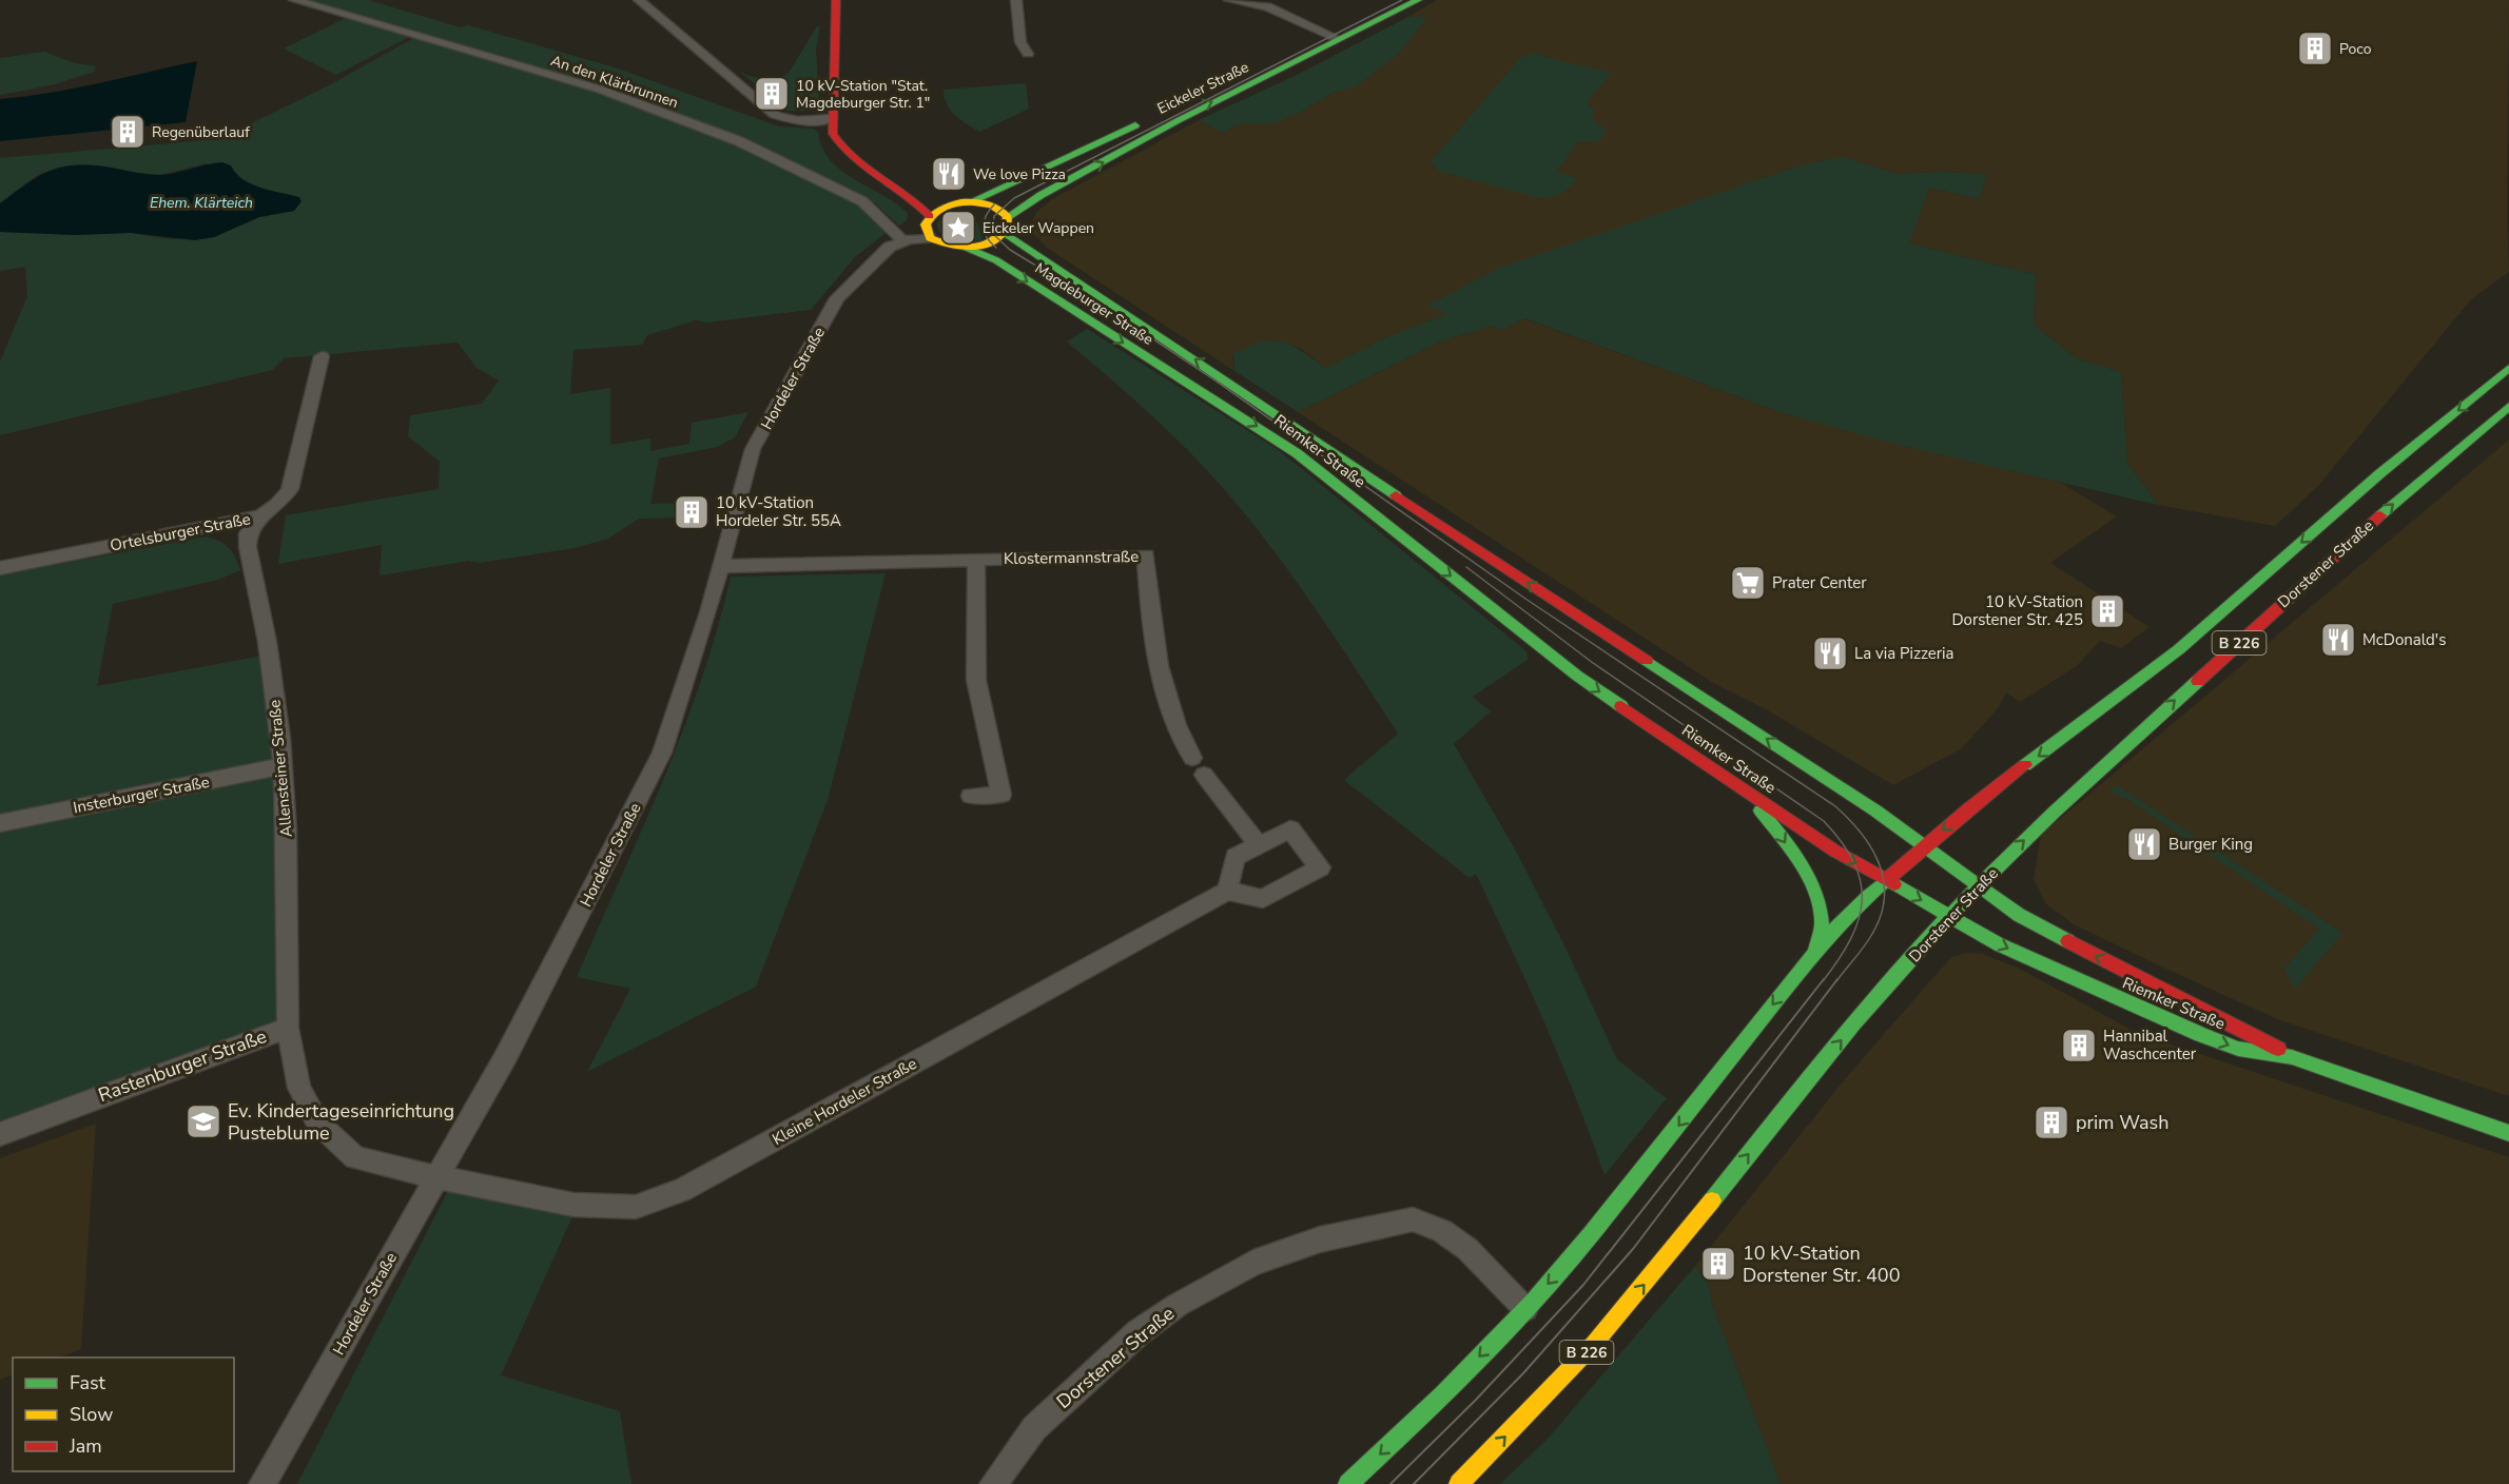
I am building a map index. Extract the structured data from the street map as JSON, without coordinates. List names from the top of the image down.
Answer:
{
  "streets": {
    "main road": [
      "Eickeler Straße",
      "Magdeburger Straße",
      "Riemker Straße",
      "Dorstener Straße",
      "B 226"
    ],
    "street": [
      "An den Klärbrunnen",
      "Hordeler Straße",
      "Ortelsburger Straße",
      "Klostermannstraße",
      "Allensteiner Straße",
      "Insterburger Straße",
      "Rastenburger Straße",
      "Kleine Hordeler Straße"
    ]
  },
  "crossings": [
    ["An den Klärbrunnen", "Hordeler Straße"],
    ["Magdeburger Straße", "Riemker Straße"],
    ["Hordeler Straße", "Klostermannstraße"],
    ["Hordeler Straße", "Rastenburger Straße"],
    ["Hordeler Straße", "Kleine Hordeler Straße"],
    ["Riemker Straße", "Dorstener Straße"],
    ["Ortelsburger Straße", "Allensteiner Straße"],
    ["Allensteiner Straße", "Insterburger Straße"],
    ["Allensteiner Straße", "Rastenburger Straße"],
    ["Rastenburger Straße", "Kleine Hordeler Straße"]
  ],
  "water": ["Ehem. Klärteich"],
  "places": {
    "building": [
      "Poco",
      "10 kV-Station \"Stat. Magdeburger Str. 1\"",
      "Regenüberlauf",
      "10 kV-Station Hordeler Str. 55A",
      "10 kV-Station Dorstener Str. 425",
      "Hannibal Waschcenter",
      "prim Wash",
      "10 kV-Station Dorstener Str. 400"
    ],
    "restaurant": [
      "We love Pizza",
      "McDonald's",
      "La via Pizzeria",
      "Burger King"
    ],
    "place": ["Eickeler Wappen"],
    "supermarket": ["Prater Center"],
    "school or university": ["Ev. Kindertageseinrichtung Pusteblume"]
  },
  "legend": ["Fast", "Slow", "Jam"]
}
